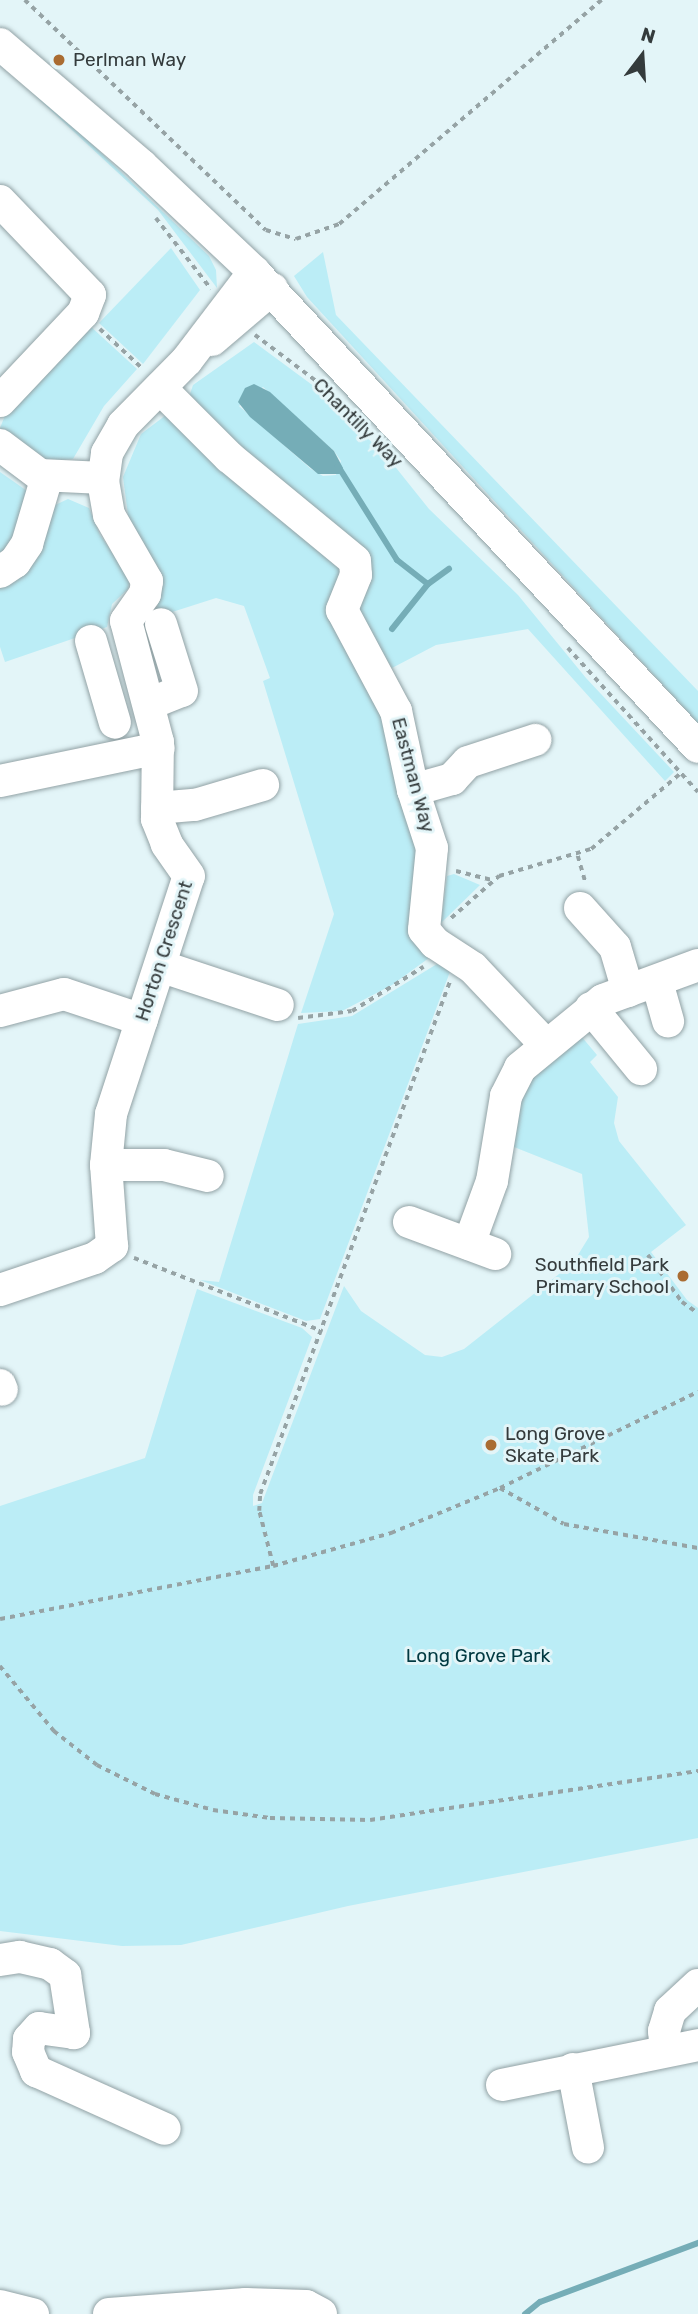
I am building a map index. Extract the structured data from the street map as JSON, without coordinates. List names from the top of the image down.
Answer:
{
  "streets": {
    "street": ["Chantilly Way", "Eastman Way", "Horton Crescent"]
  },
  "parks": ["Long Grove Park"],
  "places": ["Perlman Way", "Southfield Park Primary School", "Long Grove Skate Park"],
  "north": "top"
}
